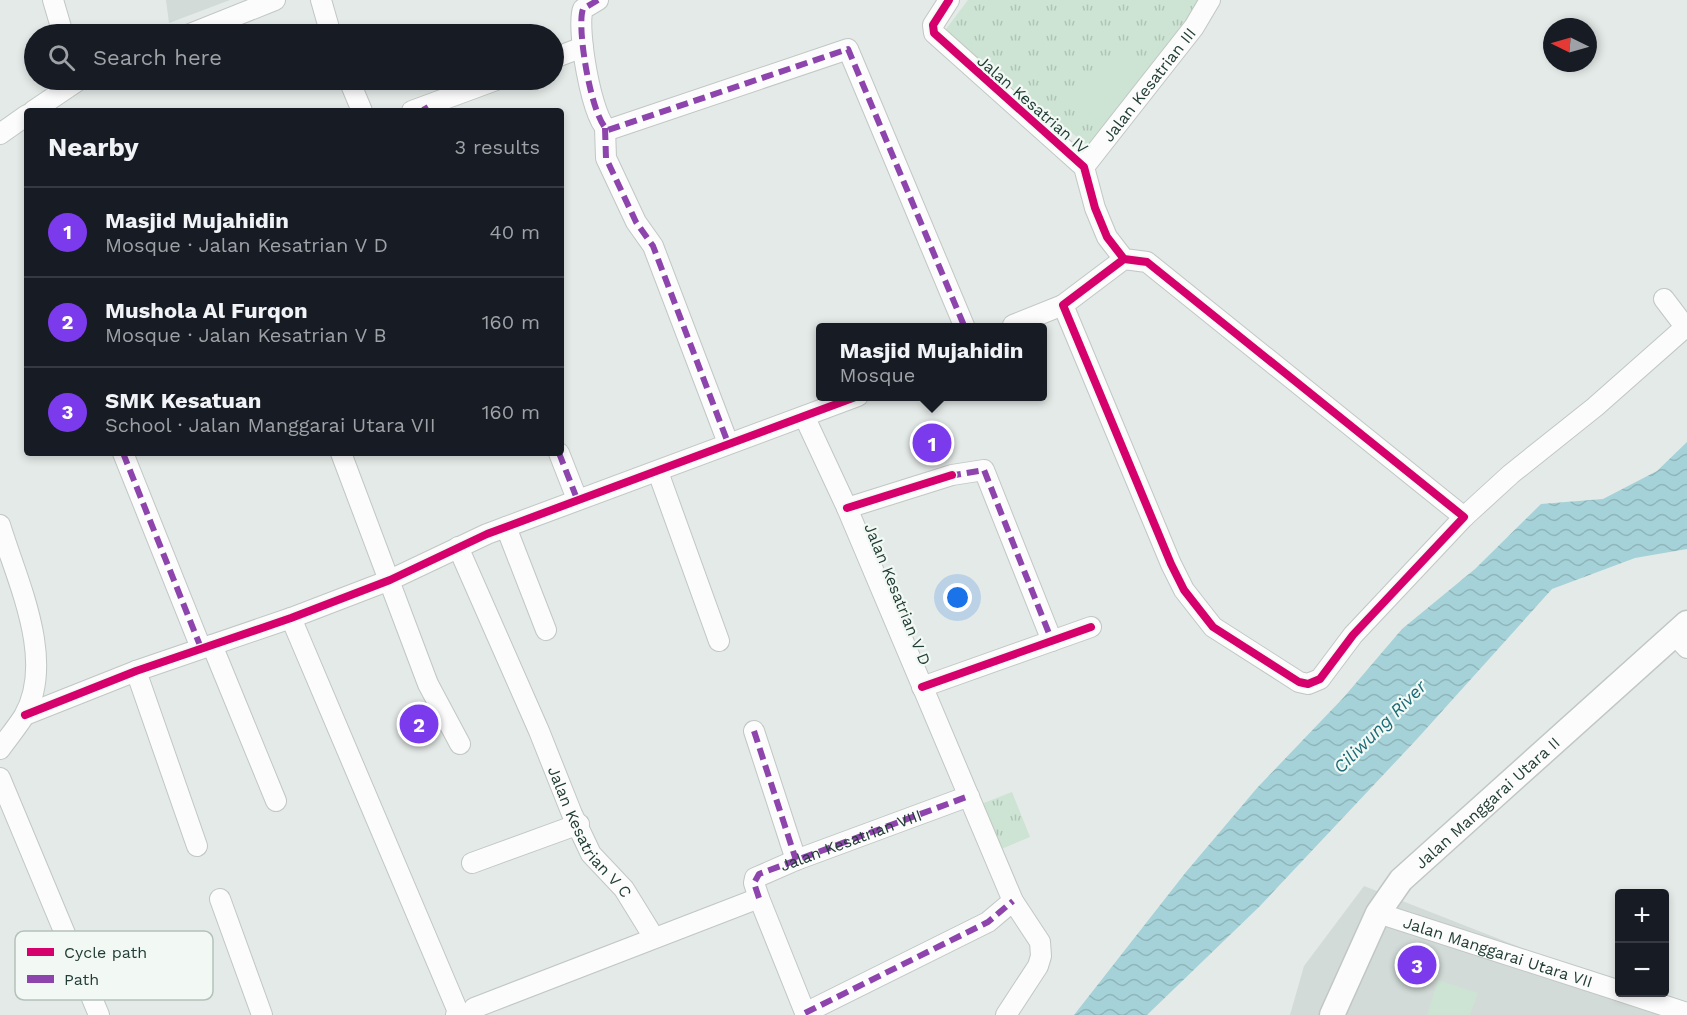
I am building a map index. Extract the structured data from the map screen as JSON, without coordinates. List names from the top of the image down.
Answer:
{
  "streets": {
    "street": [
      "Jalan Kesatrian III",
      "Jalan Kesatrian IV",
      "Jalan Kesatrian V D",
      "Jalan Manggarai Utara II",
      "Jalan Kesatrian V C",
      "Jalan Kesatrian VIII",
      "Jalan Manggarai Utara VII"
    ]
  },
  "crossings": [
    ["Jalan Kesatrian III", "Jalan Kesatrian IV"],
    ["Jalan Kesatrian V D", "Jalan Kesatrian VIII"],
    ["Jalan Manggarai Utara II", "Jalan Manggarai Utara VII"]
  ],
  "water": ["Ciliwung River"],
  "legend": ["Cycle path", "Path"],
  "north": "left",
  "page": {
    "search": "Search here",
    "heading": ["Nearby", "3 results"],
    "list": [
      {
        "mark": "1",
        "name": "Masjid Mujahidin",
        "note": "Mosque · Jalan Kesatrian V D",
        "value": "40 m"
      },
      {
        "mark": "2",
        "name": "Mushola Al Furqon",
        "note": "Mosque · Jalan Kesatrian V B",
        "value": "160 m"
      },
      {
        "mark": "3",
        "name": "SMK Kesatuan",
        "note": "School · Jalan Manggarai Utara VII",
        "value": "160 m"
      }
    ],
    "popup": ["Masjid Mujahidin", "Mosque"],
    "pins": ["1", "2", "3"],
    "map_buttons": ["+", "−"]
  }
}
